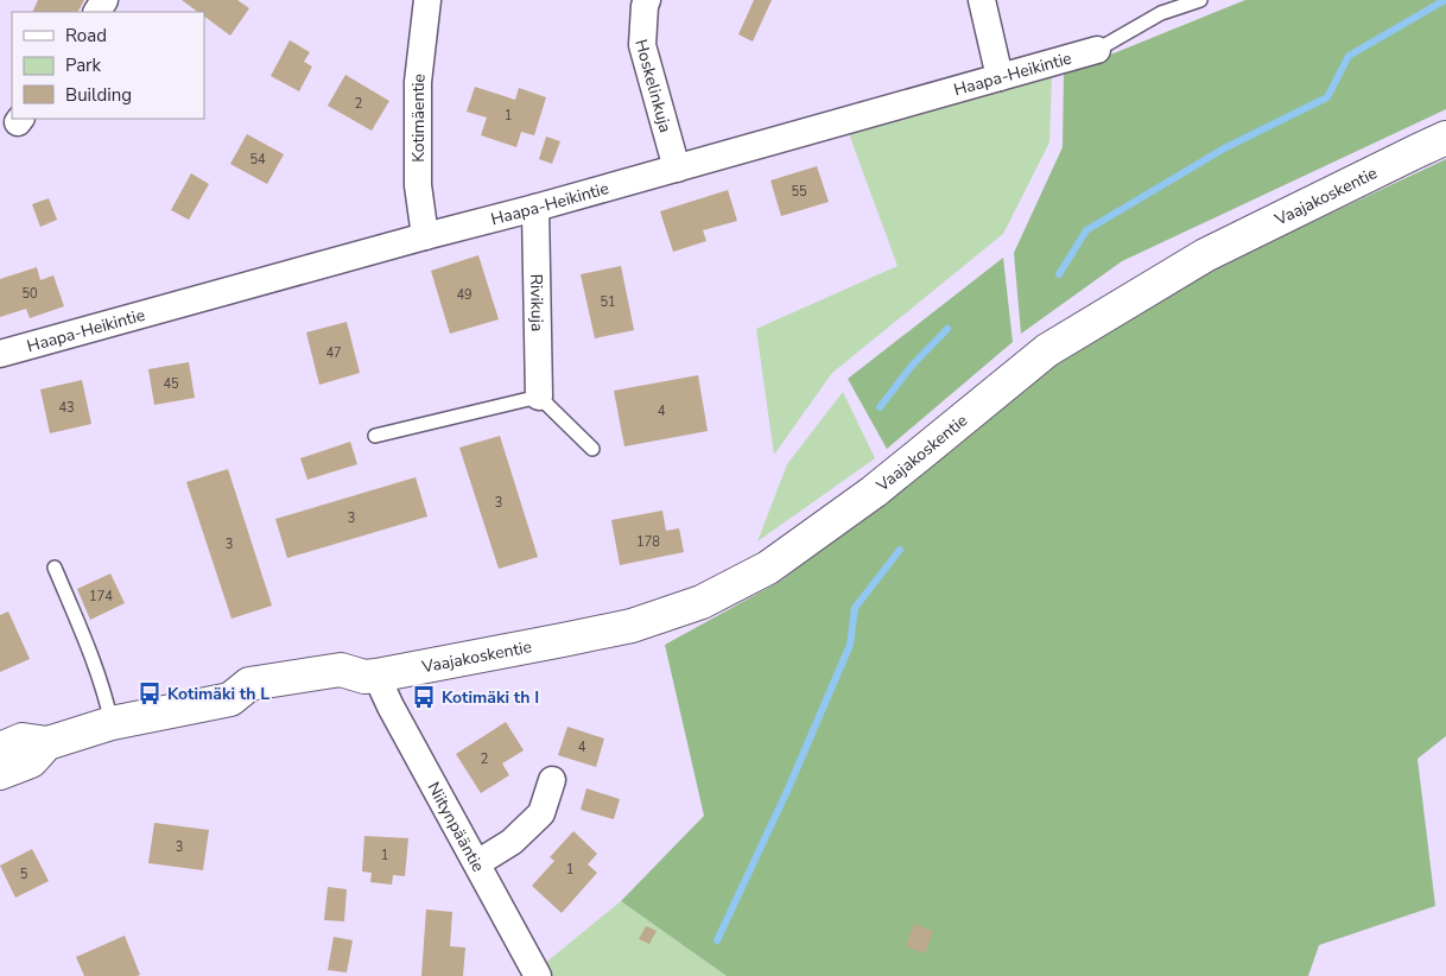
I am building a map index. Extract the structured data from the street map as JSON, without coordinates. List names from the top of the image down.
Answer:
{
  "streets": {
    "main road": ["Vaajakoskentie"],
    "street": [
      "Haapa-Heikintie",
      "Hoskelinkuja",
      "Kotimäentie",
      "Rivikuja",
      "Niitynpääntie"
    ]
  },
  "crossings": [
    ["Haapa-Heikintie", "Hoskelinkuja"],
    ["Haapa-Heikintie", "Kotimäentie"],
    ["Haapa-Heikintie", "Rivikuja"],
    ["Vaajakoskentie", "Niitynpääntie"]
  ],
  "places": {
    "bus stop": ["Kotimäki th L", "Kotimäki th I"]
  },
  "house_numbers": [
    "2",
    "1",
    "54",
    "55",
    "50",
    "49",
    "51",
    "47",
    "45",
    "43",
    "4",
    "3",
    "3",
    "178",
    "3",
    "174",
    "4",
    "2",
    "3",
    "1",
    "1",
    "5"
  ],
  "legend": ["Road", "Park", "Building"]
}
